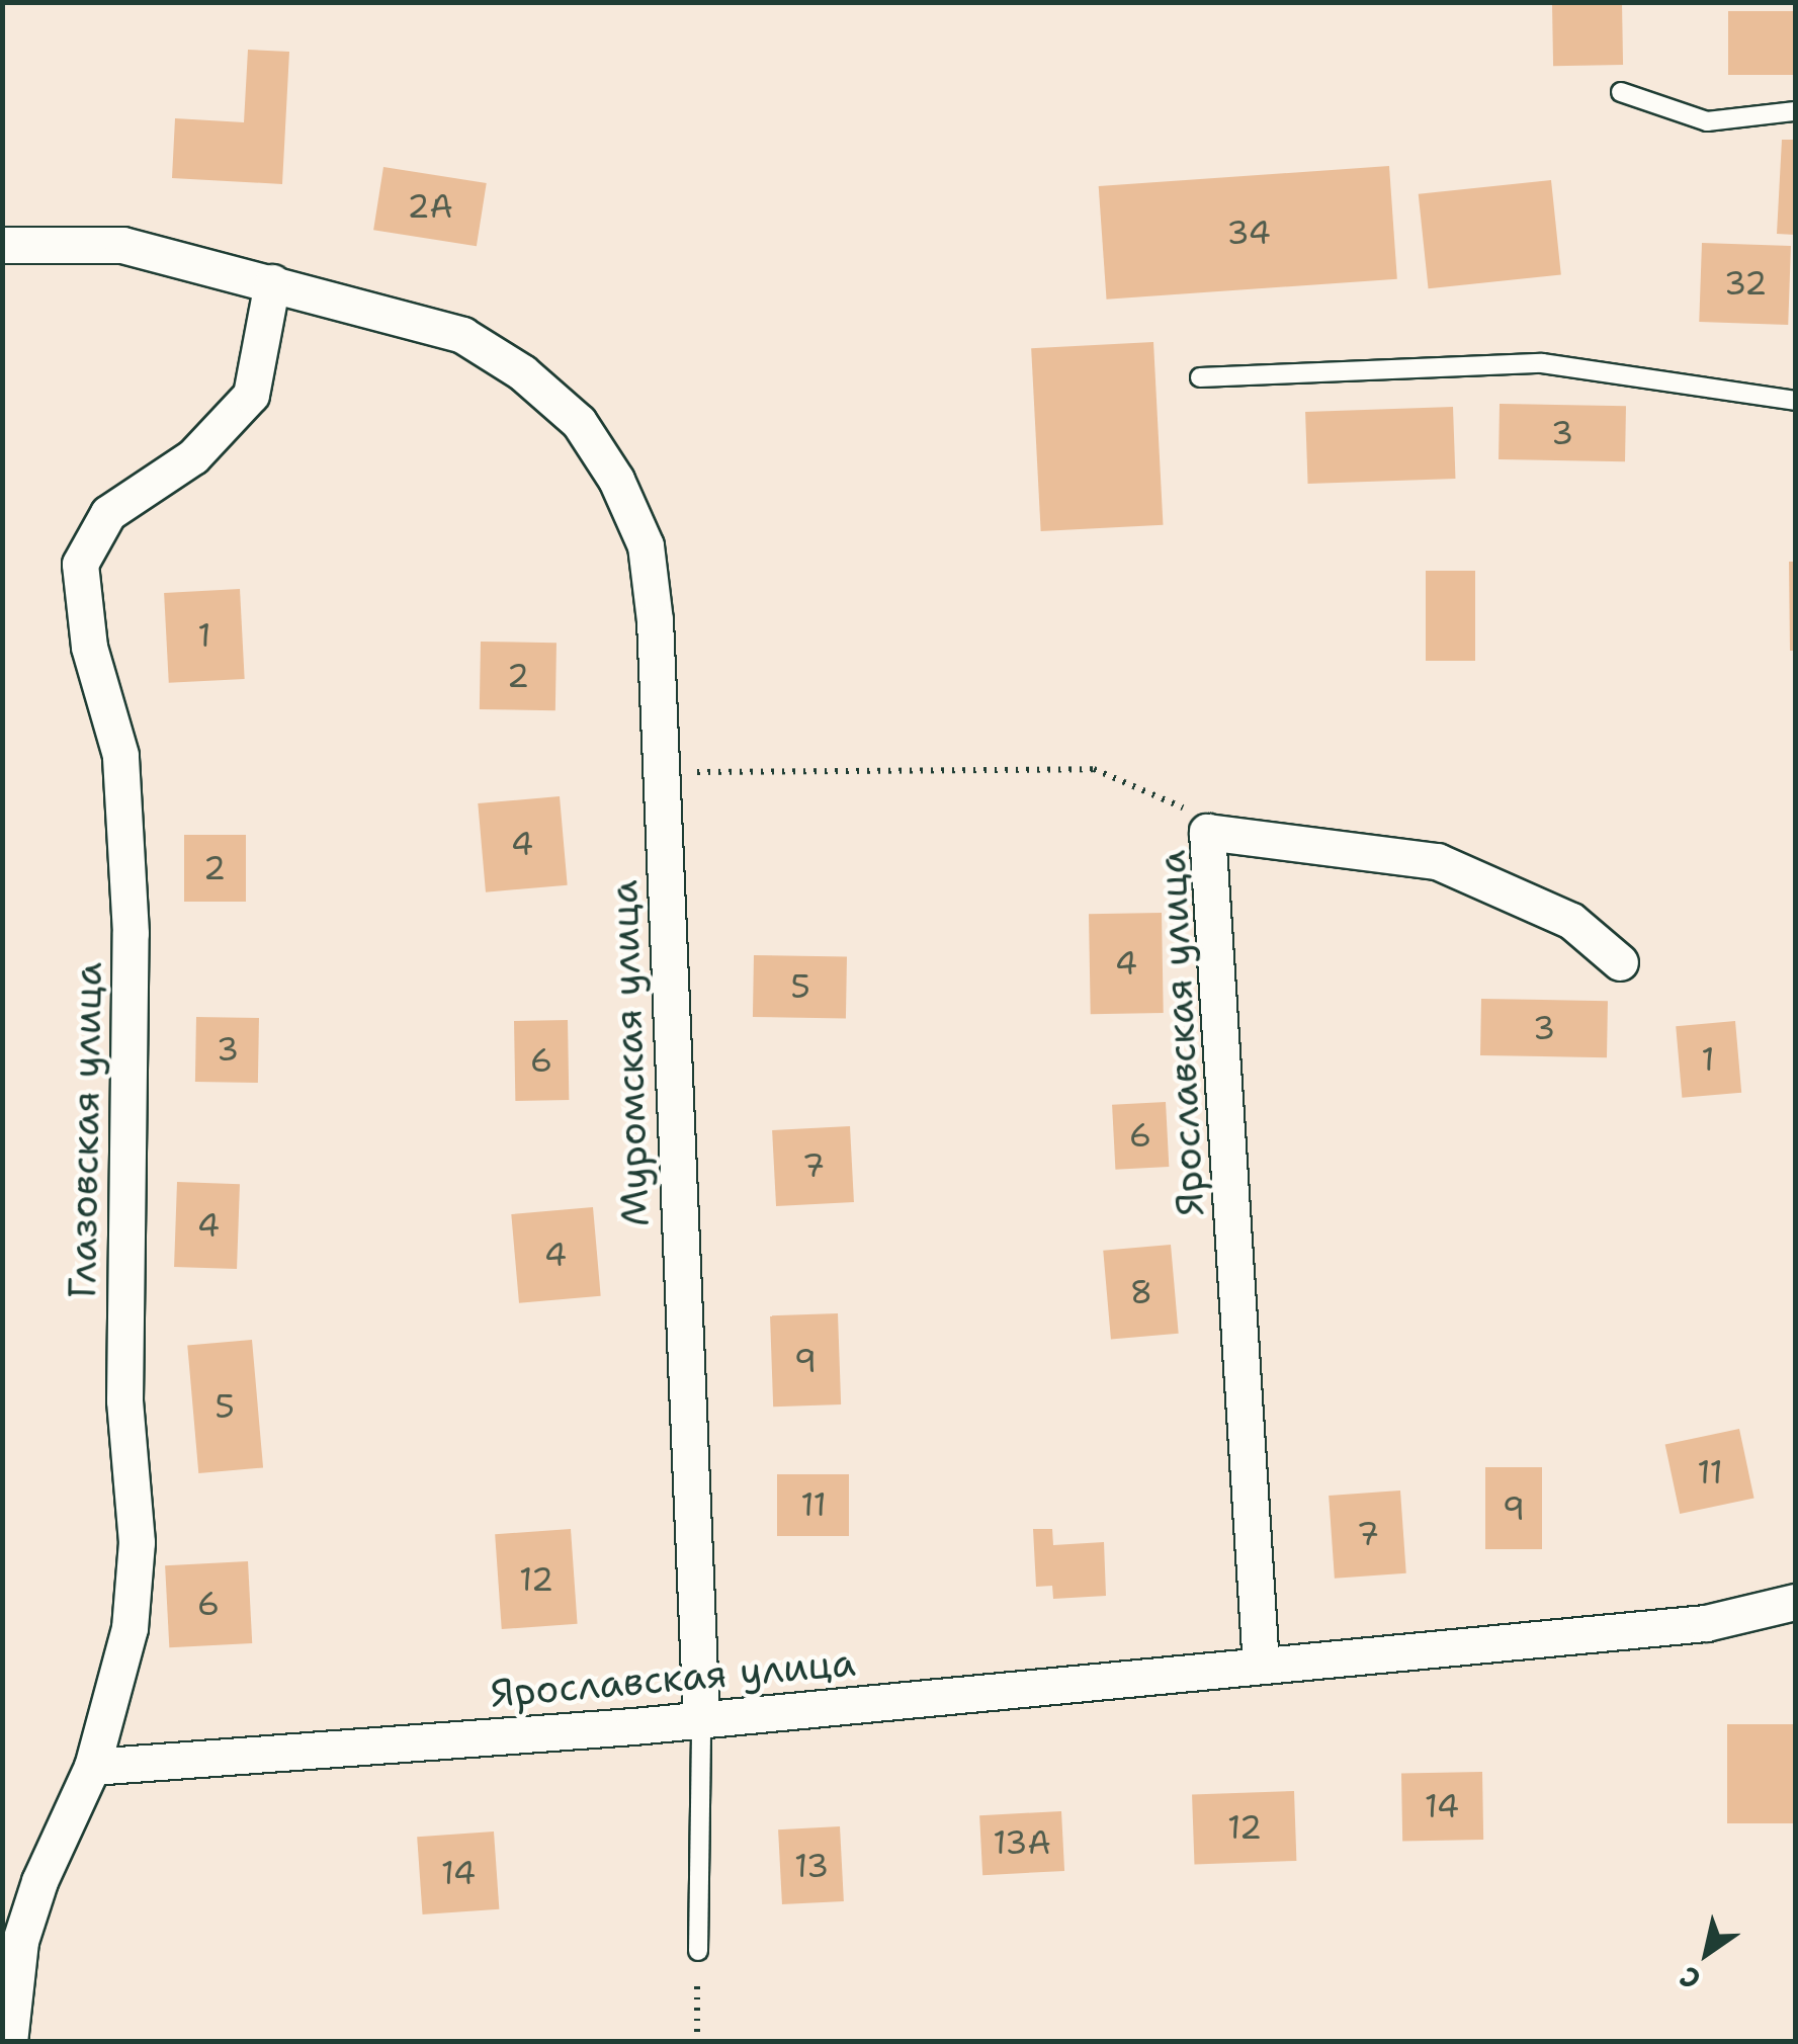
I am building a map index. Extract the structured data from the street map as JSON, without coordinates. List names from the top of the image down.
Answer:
{
  "streets": {
    "street": ["Ярославская улица", "Муромская улица", "Глазовская улица"]
  },
  "crossings": [
    ["Ярославская улица", "Муромская улица"],
    ["Ярославская улица", "Глазовская улица"],
    ["Муромская улица", "Глазовская улица"]
  ],
  "house_numbers": [
    "2А",
    "34",
    "32",
    "3",
    "1",
    "2",
    "4",
    "2",
    "4",
    "5",
    "3",
    "3",
    "1",
    "6",
    "6",
    "7",
    "4",
    "4",
    "8",
    "9",
    "5",
    "11",
    "11",
    "9",
    "7",
    "12",
    "6",
    "14",
    "12",
    "13А",
    "13",
    "14"
  ],
  "north": "bottom left"
}
